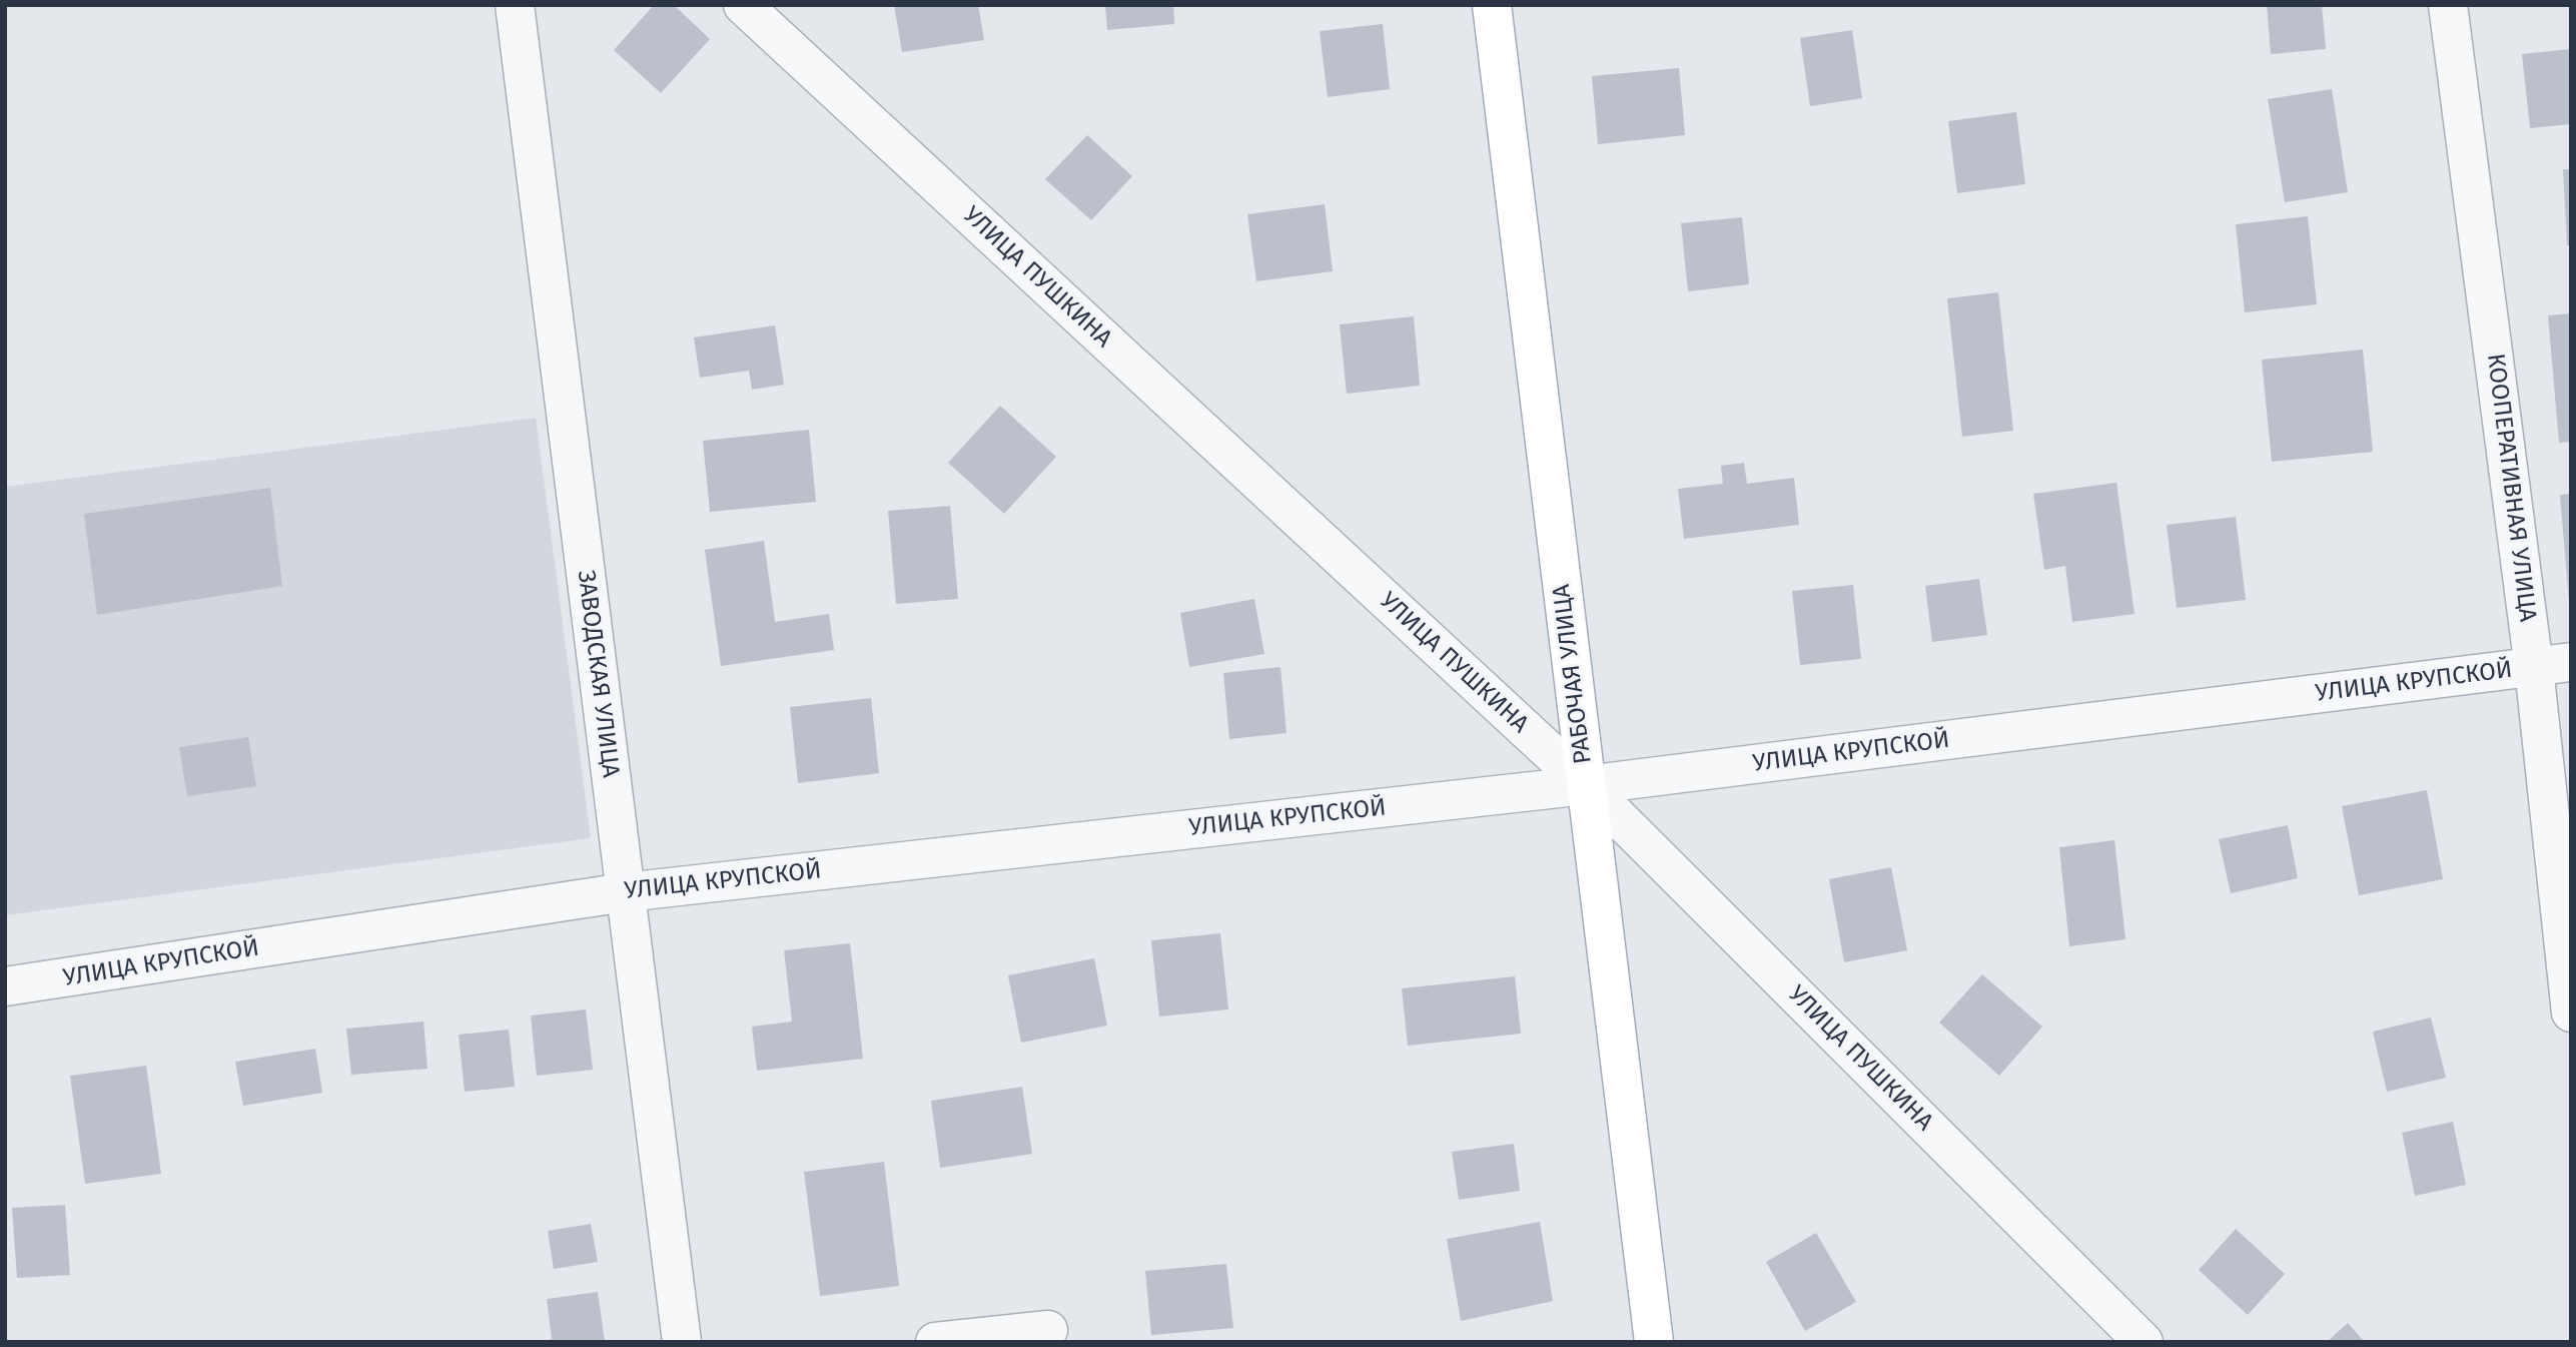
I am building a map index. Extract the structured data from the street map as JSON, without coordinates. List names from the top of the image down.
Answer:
{
  "streets": {
    "main road": ["РАБОЧАЯ УЛИЦА"],
    "street": [
      "УЛИЦА ПУШКИНА",
      "КООПЕРАТИВНАЯ УЛИЦА",
      "ЗАВОДСКАЯ УЛИЦА",
      "УЛИЦА КРУПСКОЙ"
    ]
  },
  "crossings": [
    ["УЛИЦА ПУШКИНА", "РАБОЧАЯ УЛИЦА"],
    ["УЛИЦА ПУШКИНА", "УЛИЦА КРУПСКОЙ"],
    ["КООПЕРАТИВНАЯ УЛИЦА", "УЛИЦА КРУПСКОЙ"],
    ["ЗАВОДСКАЯ УЛИЦА", "УЛИЦА КРУПСКОЙ"],
    ["РАБОЧАЯ УЛИЦА", "УЛИЦА КРУПСКОЙ"]
  ]
}
